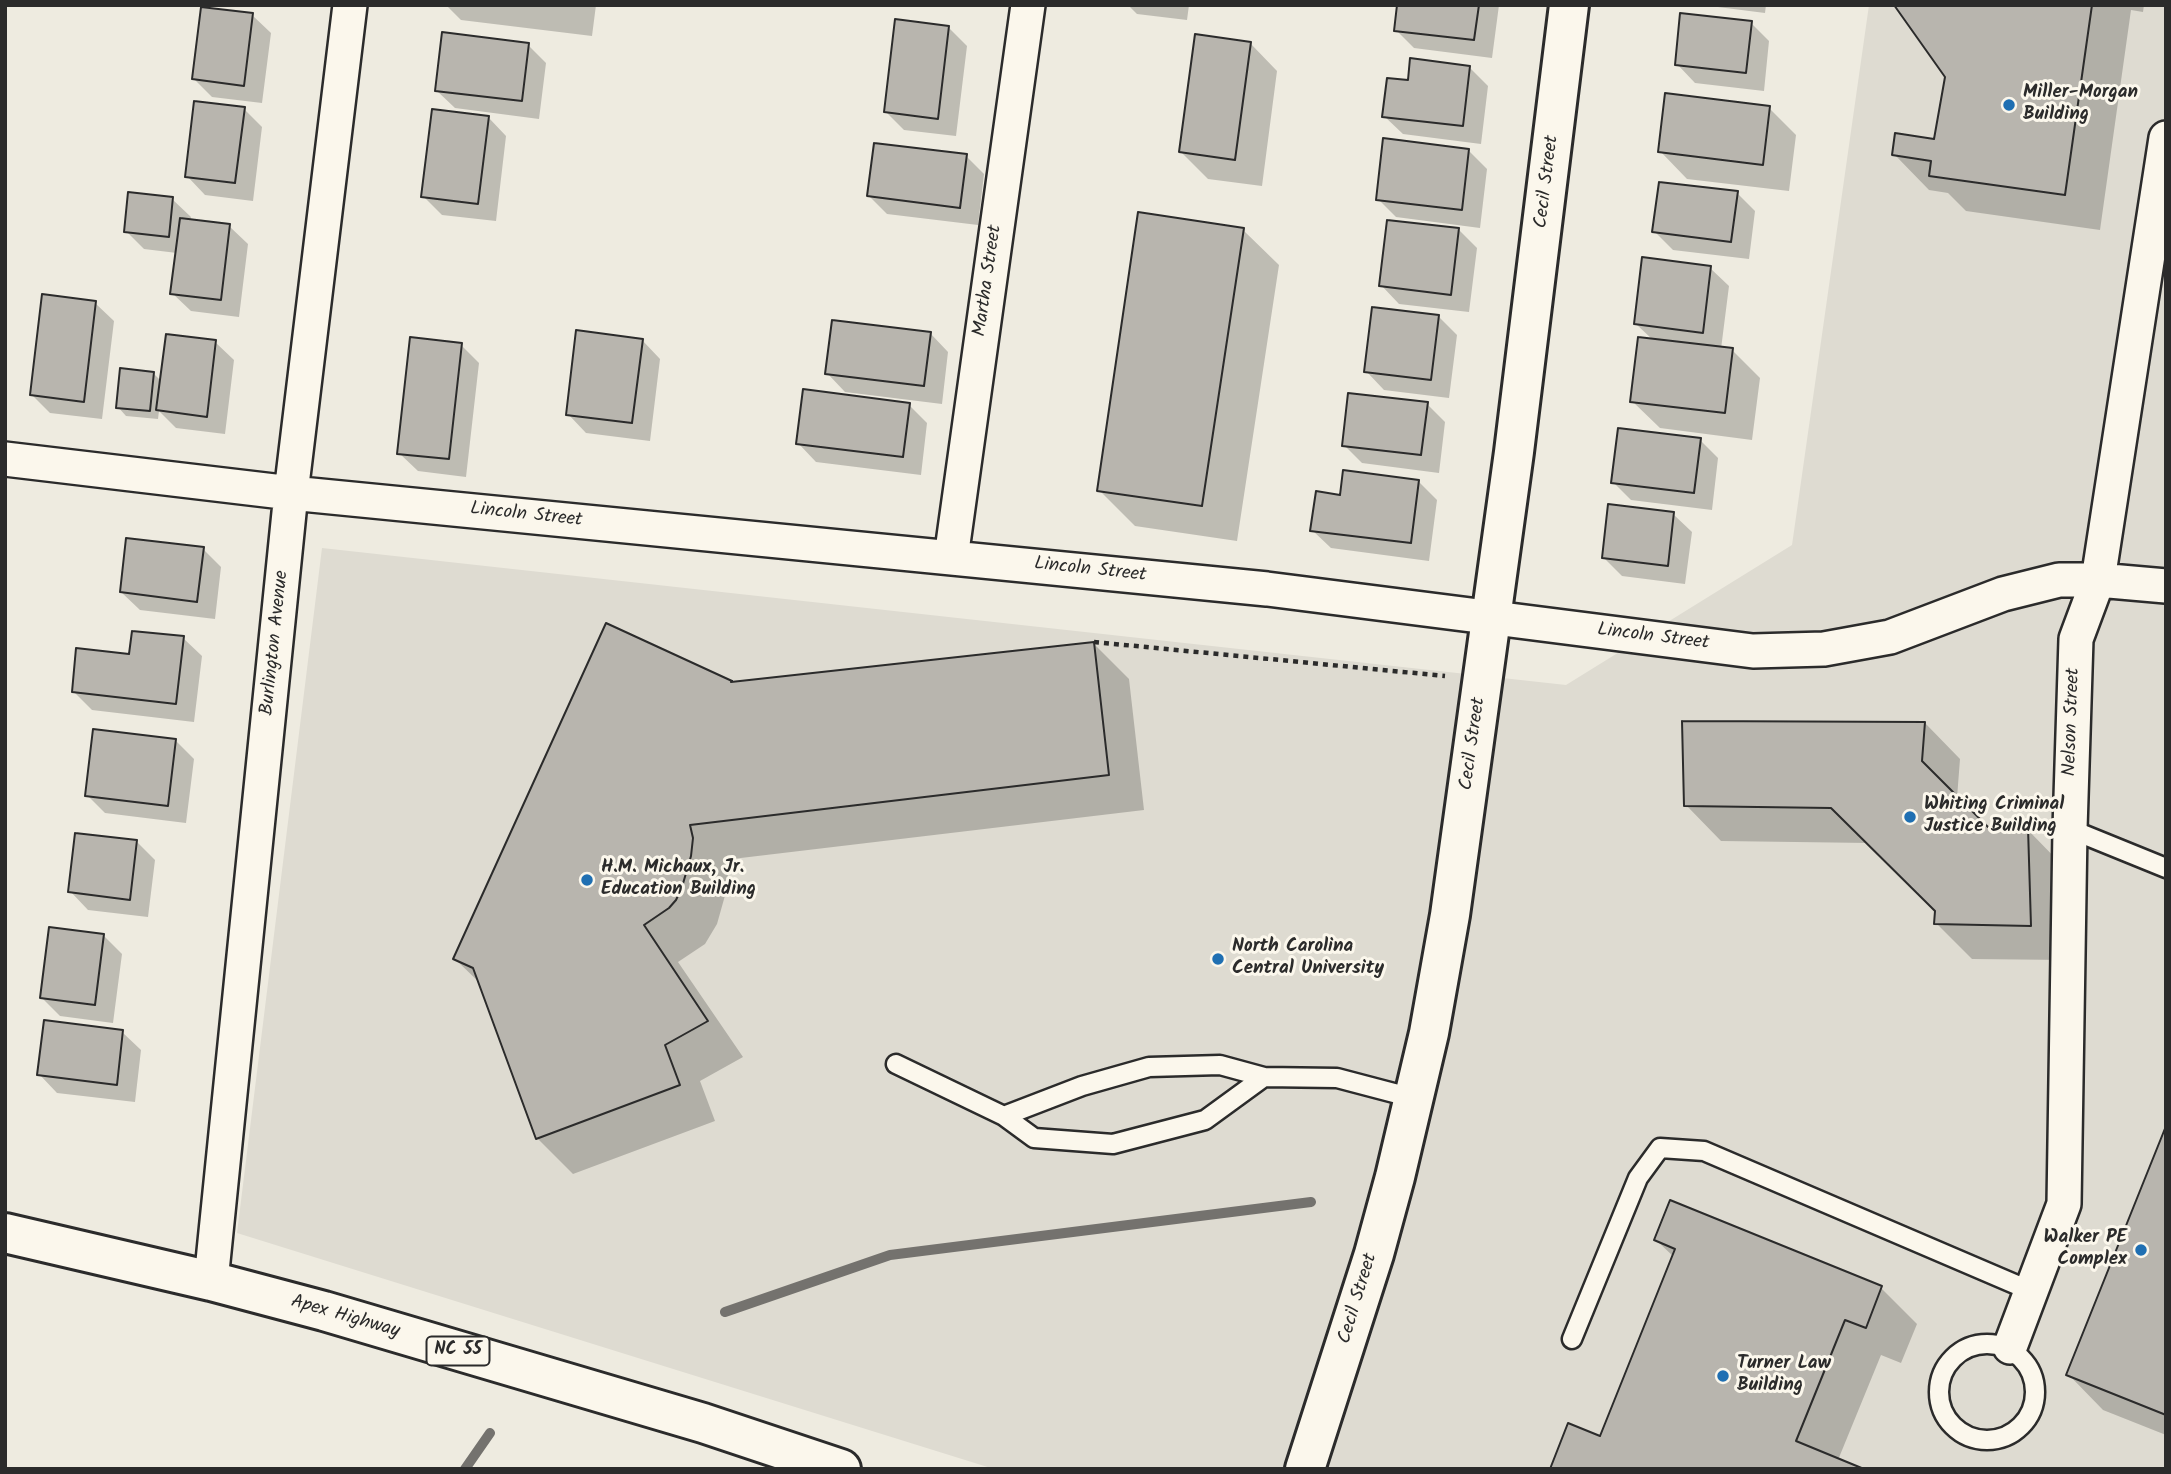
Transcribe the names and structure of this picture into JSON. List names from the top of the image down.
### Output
{
  "streets": {
    "street": [
      "Cecil Street",
      "Martha Street",
      "Lincoln Street",
      "Burlington Avenue",
      "Nelson Street",
      "Apex Highway",
      "NC 55"
    ]
  },
  "crossings": [
    ["Cecil Street", "Lincoln Street"],
    ["Martha Street", "Lincoln Street"],
    ["Lincoln Street", "Burlington Avenue"],
    ["Lincoln Street", "Nelson Street"],
    ["Burlington Avenue", "Apex Highway"]
  ],
  "places": [
    "Miller-Morgan Building",
    "Whiting Criminal Justice Building",
    "H.M. Michaux, Jr. Education Building",
    "North Carolina Central University",
    "Walker PE Complex",
    "Turner Law Building"
  ]
}
